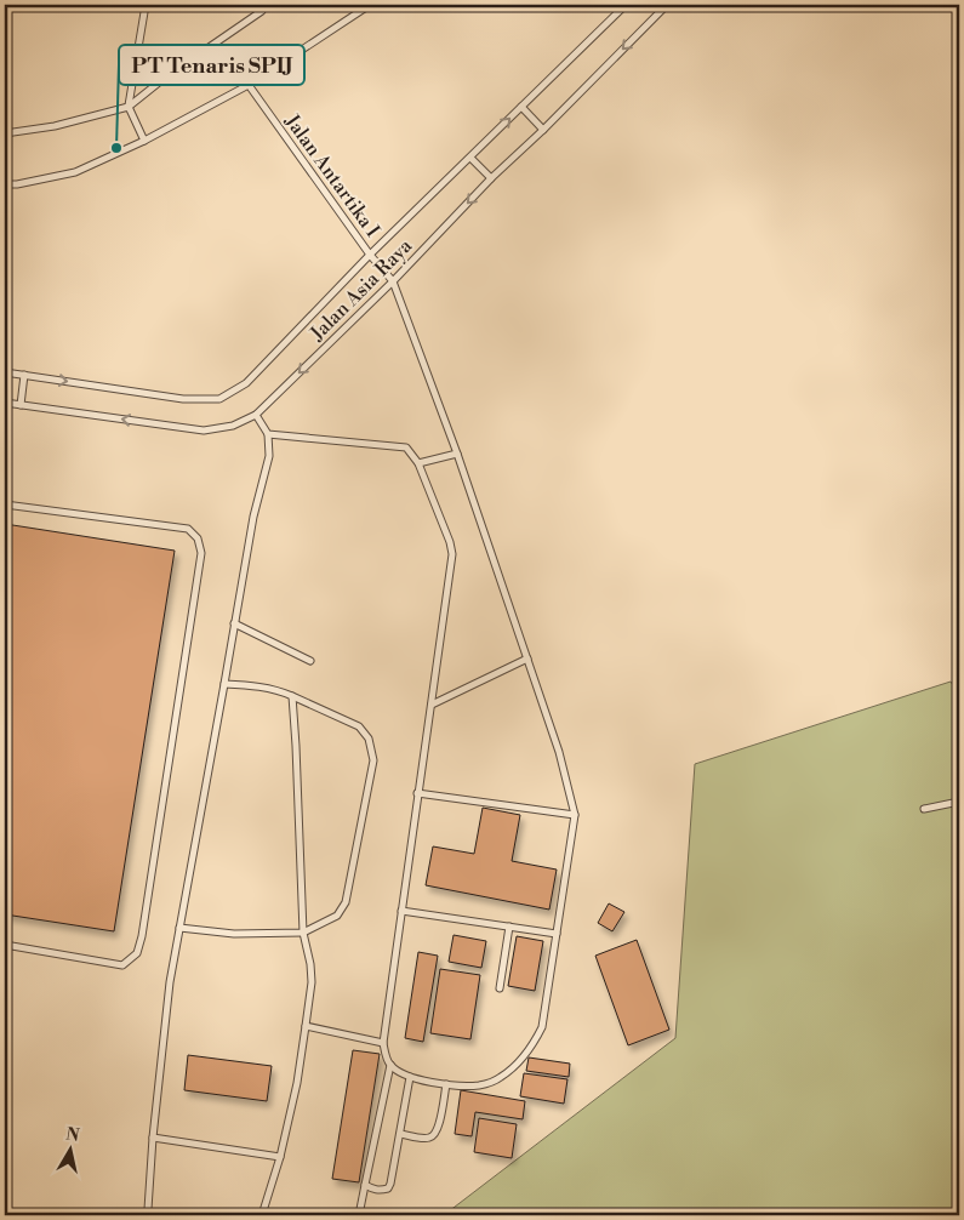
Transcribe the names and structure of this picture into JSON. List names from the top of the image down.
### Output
{
  "streets": {
    "lane": ["Jalan Antartika I", "Jalan Asia Raya"]
  },
  "crossings": [
    ["Jalan Antartika I", "Jalan Asia Raya"]
  ],
  "places": ["PT Tenaris SPIJ"],
  "north": "top"
}
